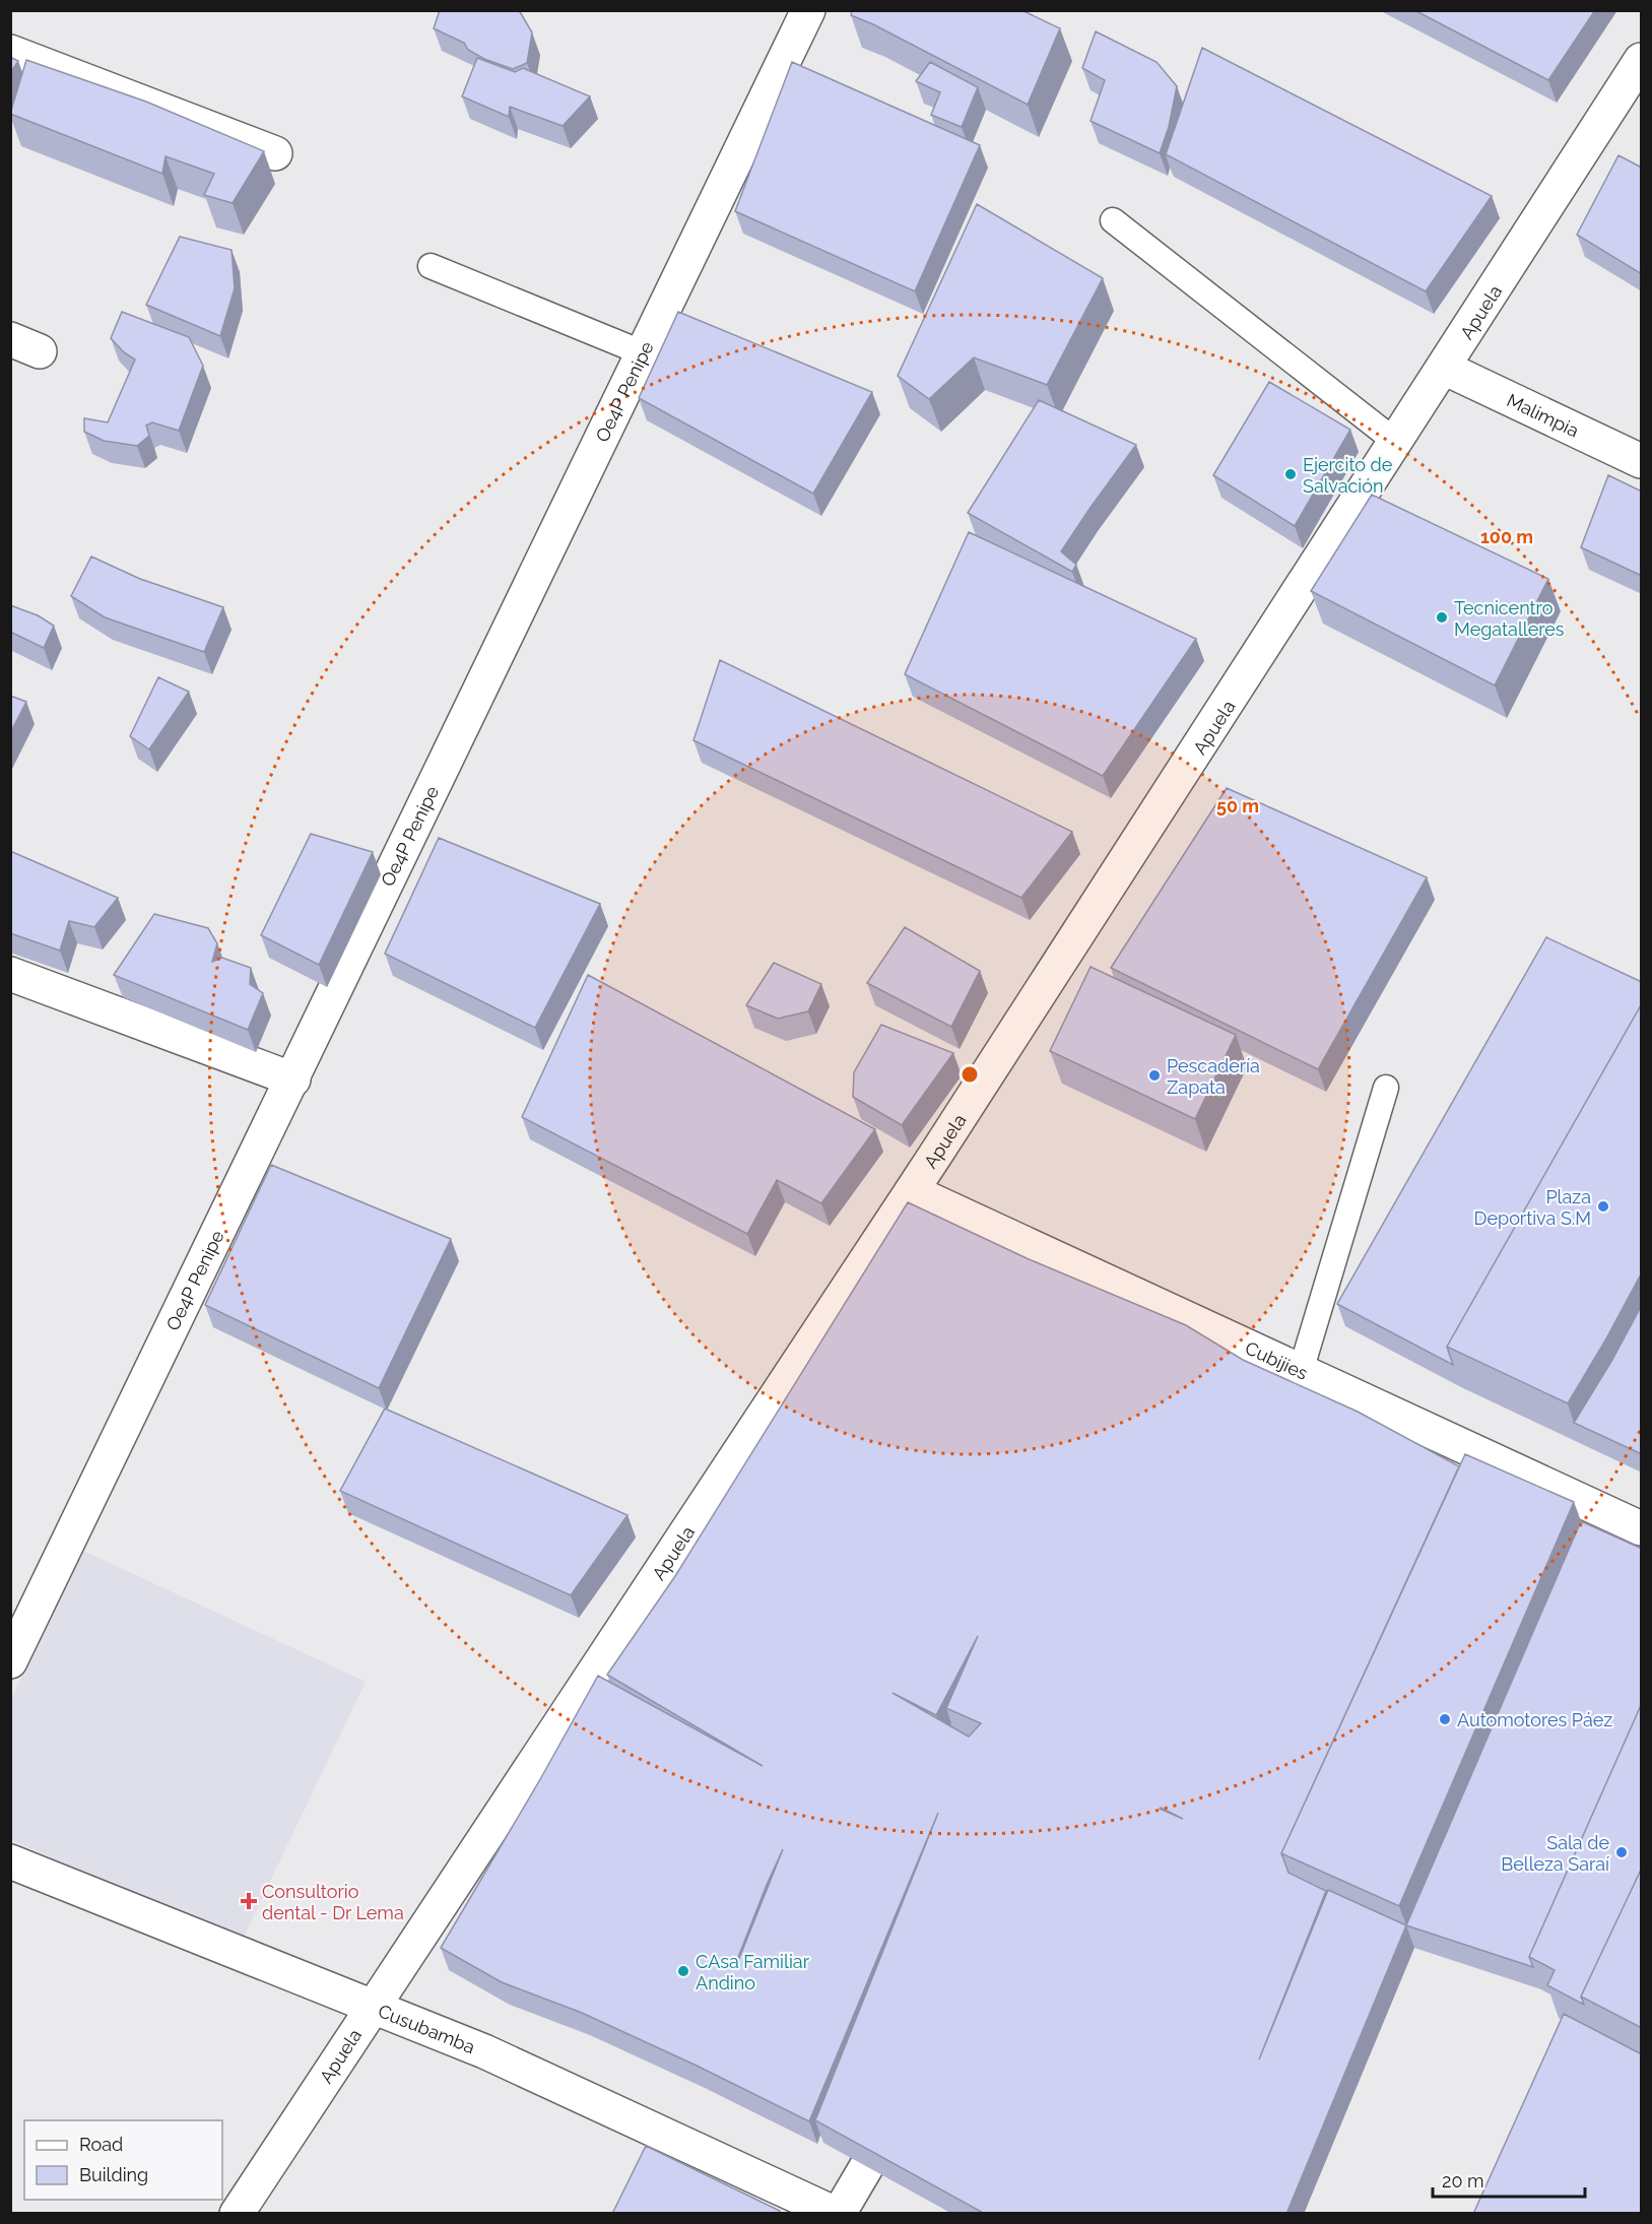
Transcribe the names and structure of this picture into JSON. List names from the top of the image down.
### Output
{
  "streets": {
    "street": [
      "Apuela",
      "Oe4P Penipe",
      "Malimpia",
      "Cubijies",
      "Cusubamba"
    ]
  },
  "crossings": [
    ["Apuela", "Malimpia"],
    ["Apuela", "Cubijies"],
    ["Apuela", "Cusubamba"]
  ],
  "places": {
    "other": [
      "Ejercito de Salvación",
      "Tecnicentro Megatalleres",
      "Pescadería Zapata",
      "Plaza Deportiva S.M",
      "Automotores Páez",
      "Sala de Belleza Saraí",
      "CAsa Familiar Andino"
    ],
    "health": ["Consultorio dental - Dr Lema"]
  },
  "legend": ["Road", "Building"],
  "scale_bar": "20 m",
  "rings": ["100 m", "50 m"]
}
